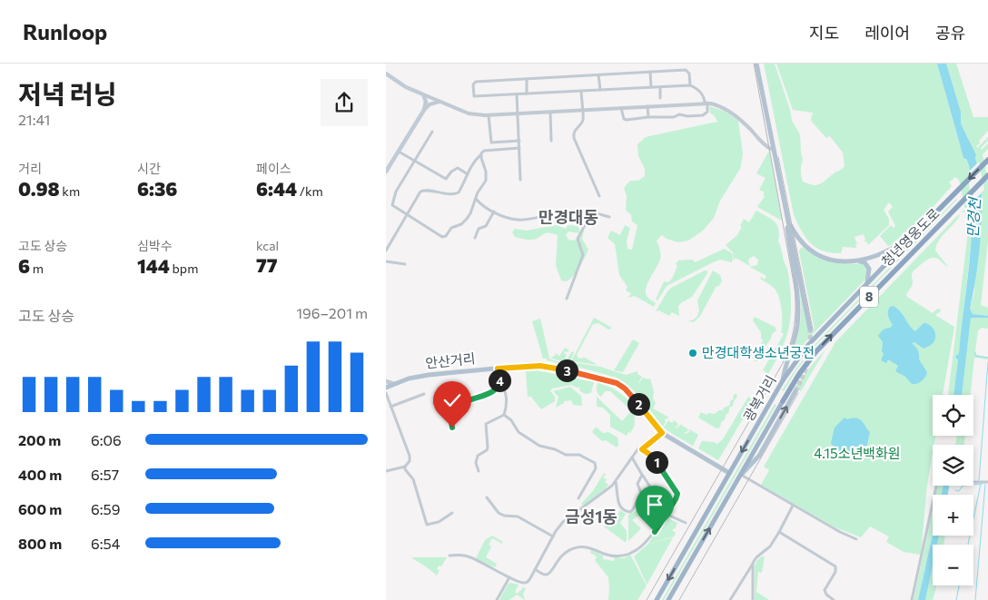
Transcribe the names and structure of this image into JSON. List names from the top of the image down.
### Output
{
  "streets": {
    "highway": ["청년영웅도로", "8", "광복거리"],
    "main road": ["안산거리"]
  },
  "crossings": [
    ["청년영웅도로", "광복거리"],
    ["안산거리", "광복거리"]
  ],
  "districts": ["만경대동", "금성1동"],
  "water": ["만겅천"],
  "parks": ["4.15소년백화원"],
  "places": ["만경대학생소년궁전"],
  "page": {
    "header": "Runloop",
    "nav": ["지도", "레이어", "공유"],
    "heading": ["저녁 러닝", "21:41"],
    "stats": [
      ["거리", "0.98 km"],
      ["시간", "6:36"],
      ["페이스", "6:44 /km"],
      ["고도 상승", "6 m"],
      ["심박수", "144 bpm"],
      ["kcal", "77"]
    ],
    "chart": ["고도 상승", "196–201 m"],
    "pins": [
      "3",
      "4",
      "2",
      "1"
    ],
    "map_buttons": ["+", "−"],
    "list": [
      {
        "name": "200 m",
        "note": "6:06"
      },
      {
        "name": "400 m",
        "note": "6:57"
      },
      {
        "name": "600 m",
        "note": "6:59"
      },
      {
        "name": "800 m",
        "note": "6:54"
      }
    ]
  }
}
